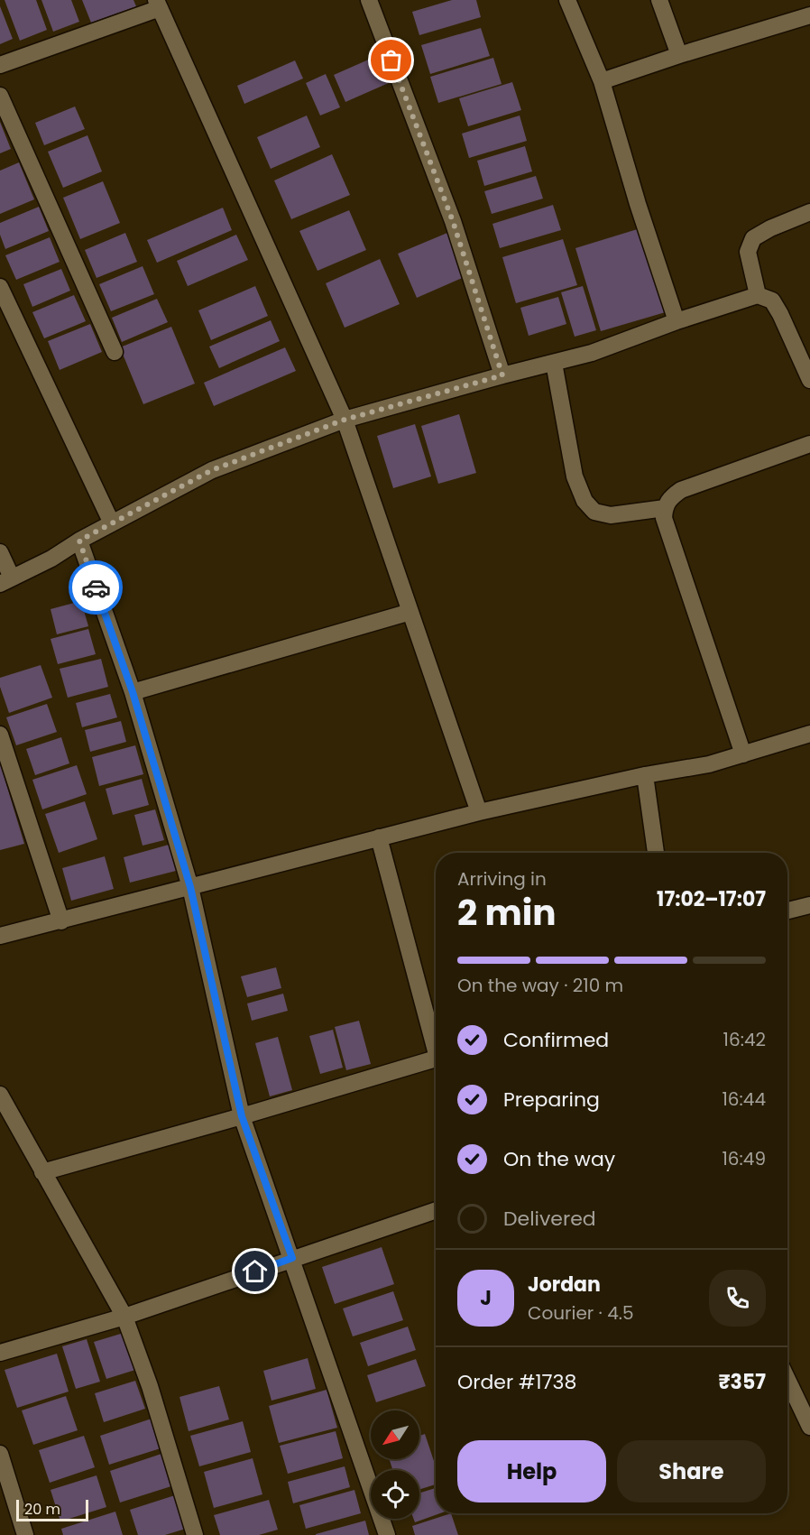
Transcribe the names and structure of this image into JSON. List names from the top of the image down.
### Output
{
  "scale_bar": "20 m",
  "north": "bottom left",
  "page": {
    "heading": ["2 min", "Arriving in", "17:02–17:07"],
    "panel": [
      "Jordan",
      "Courier · 4.5",
      "Order #1738",
      "₹357"
    ],
    "bar": "On the way · 210 m",
    "list": [
      ["Confirmed", "16:42"],
      ["Preparing", "16:44"],
      ["On the way", "16:49"],
      "Delivered"
    ],
    "round": "J",
    "buttons": ["Help", "Share"],
    "scale": "20 m"
  }
}
